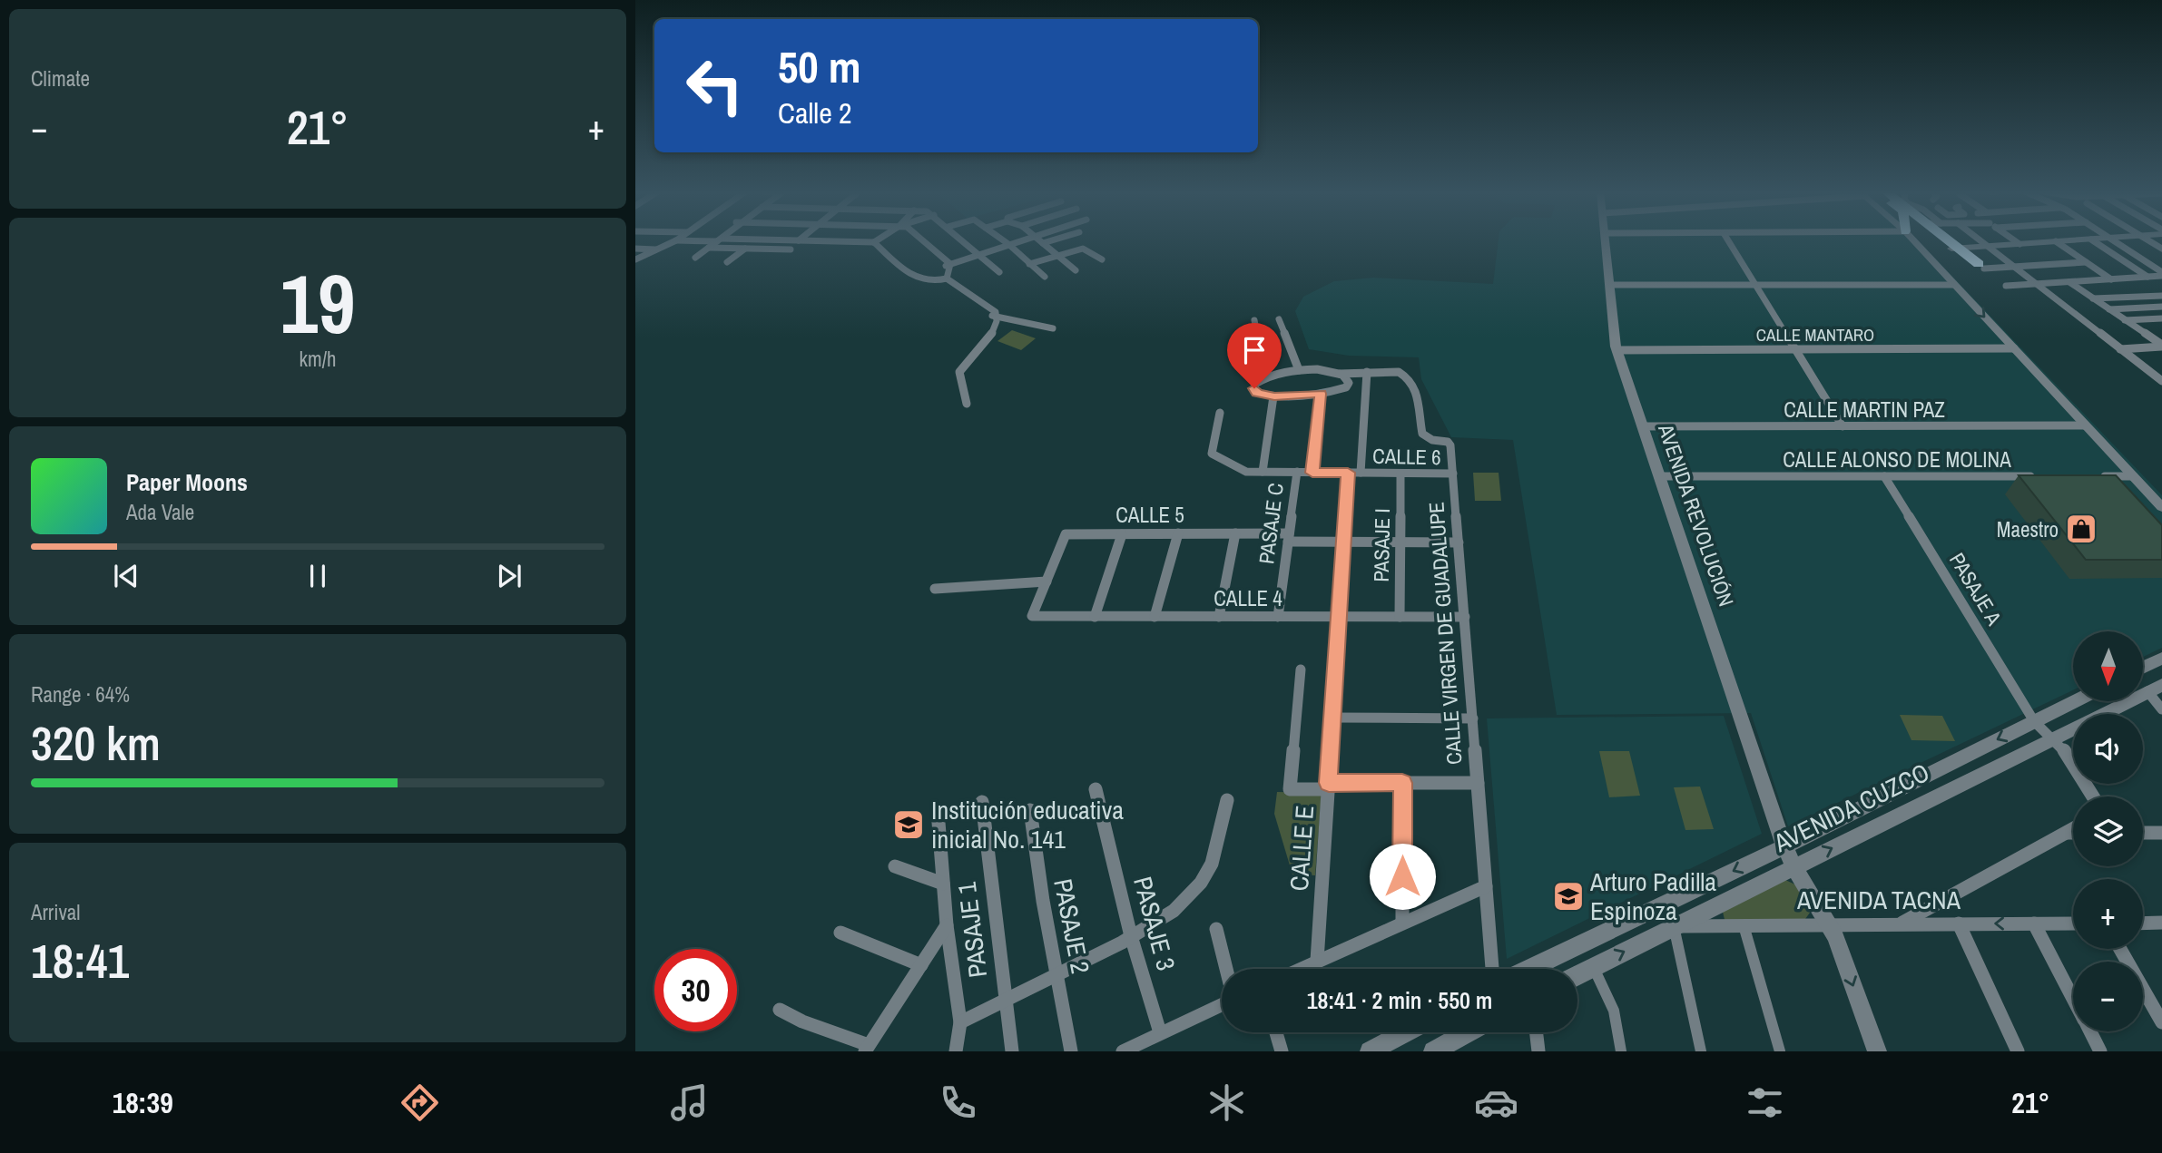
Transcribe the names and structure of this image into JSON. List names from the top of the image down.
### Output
{
  "streets": {
    "street": [
      "CALLE MANTARO",
      "CALLE MARTIN PAZ",
      "CALLE 6",
      "CALLE ALONSO DE MOLINA",
      "CALLE 5",
      "AVENIDA REVOLUCIÓN",
      "PASAJE C",
      "PASAJE I",
      "PASAJE A",
      "CALLE 4",
      "CALLE VIRGEN DE GUADALUPE",
      "AVENIDA CUZCO",
      "CALLE E",
      "AVENIDA TACNA",
      "PASAJE 3",
      "PASAJE 2",
      "PASAJE 1"
    ]
  },
  "crossings": [
    ["CALLE MANTARO", "AVENIDA REVOLUCIÓN"],
    ["CALLE MARTIN PAZ", "AVENIDA REVOLUCIÓN"],
    ["CALLE 6", "PASAJE C"],
    ["CALLE 6", "PASAJE I"],
    ["CALLE 6", "CALLE VIRGEN DE GUADALUPE"],
    ["CALLE 6", "CALLE E"],
    ["CALLE ALONSO DE MOLINA", "AVENIDA REVOLUCIÓN"],
    ["CALLE ALONSO DE MOLINA", "PASAJE A"],
    ["CALLE 5", "PASAJE C"],
    ["CALLE 5", "PASAJE I"],
    ["CALLE 5", "CALLE 4"],
    ["CALLE 5", "CALLE VIRGEN DE GUADALUPE"],
    ["CALLE 5", "CALLE E"],
    ["AVENIDA REVOLUCIÓN", "AVENIDA CUZCO"],
    ["AVENIDA REVOLUCIÓN", "AVENIDA TACNA"],
    ["PASAJE C", "CALLE 4"],
    ["PASAJE I", "CALLE 4"],
    ["PASAJE A", "AVENIDA CUZCO"],
    ["CALLE 4", "CALLE VIRGEN DE GUADALUPE"],
    ["CALLE 4", "CALLE E"],
    ["CALLE VIRGEN DE GUADALUPE", "CALLE E"],
    ["AVENIDA CUZCO", "AVENIDA TACNA"]
  ],
  "places": {
    "shop": ["Maestro"],
    "school or university": ["Institución educativa inicial No. 141", "Arturo Padilla Espinoza"]
  },
  "north": "bottom",
  "page": {
    "tile": [
      "Climate",
      ["19", "km/h"],
      ["Range · 64%", "320 km"],
      ["Arrival", "18:41"]
    ],
    "turn": ["50 m", "Calle 2"],
    "heat": ["−", "21°", "+"],
    "song": ["Paper Moons", "Ada Vale"],
    "map_buttons": ["+", "−"],
    "limit": "30",
    "trip": "18:41 · 2 min · 550 m",
    "tabs": ["18:39", "21°"]
  }
}
